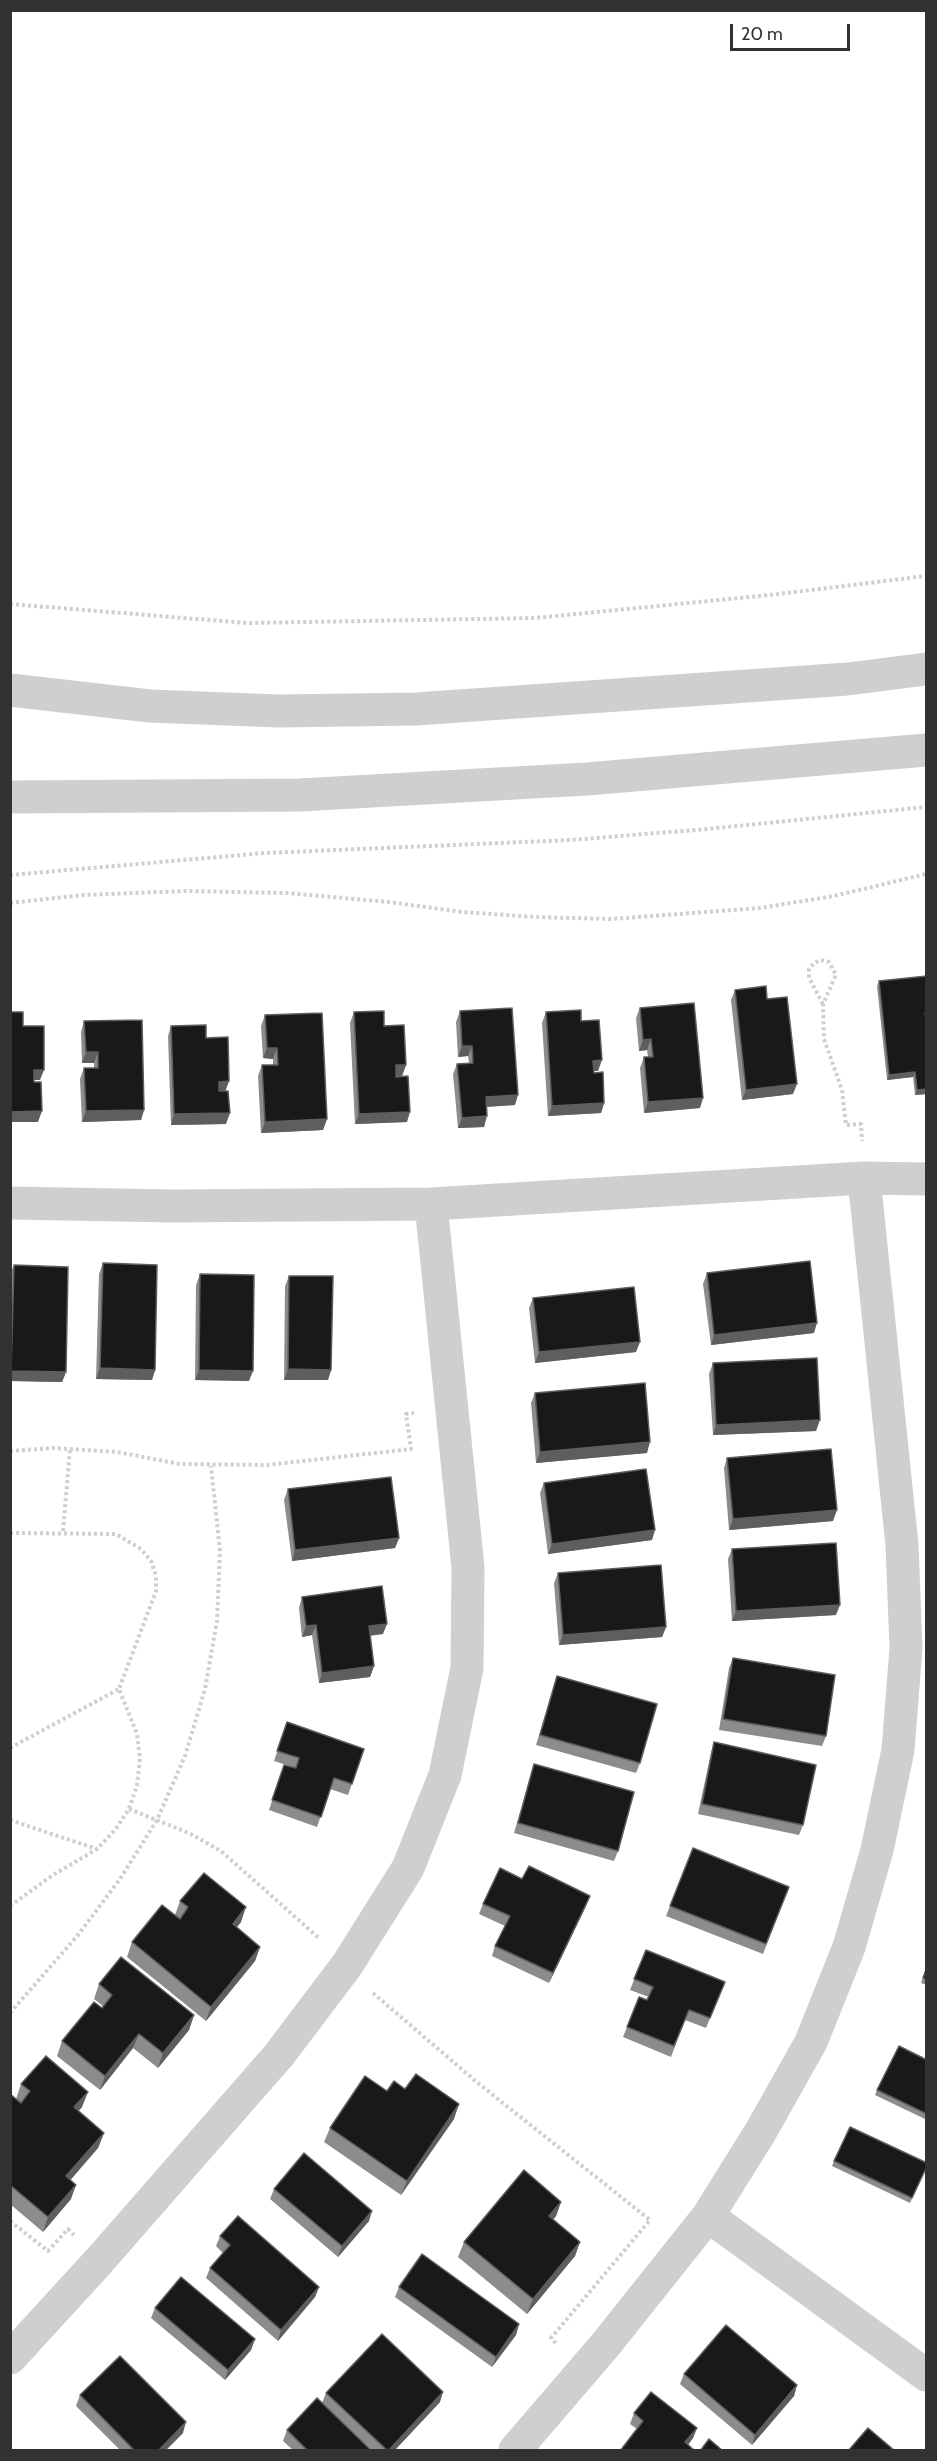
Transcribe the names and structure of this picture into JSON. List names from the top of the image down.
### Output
{
  "scale_bar": "20 m"
}
